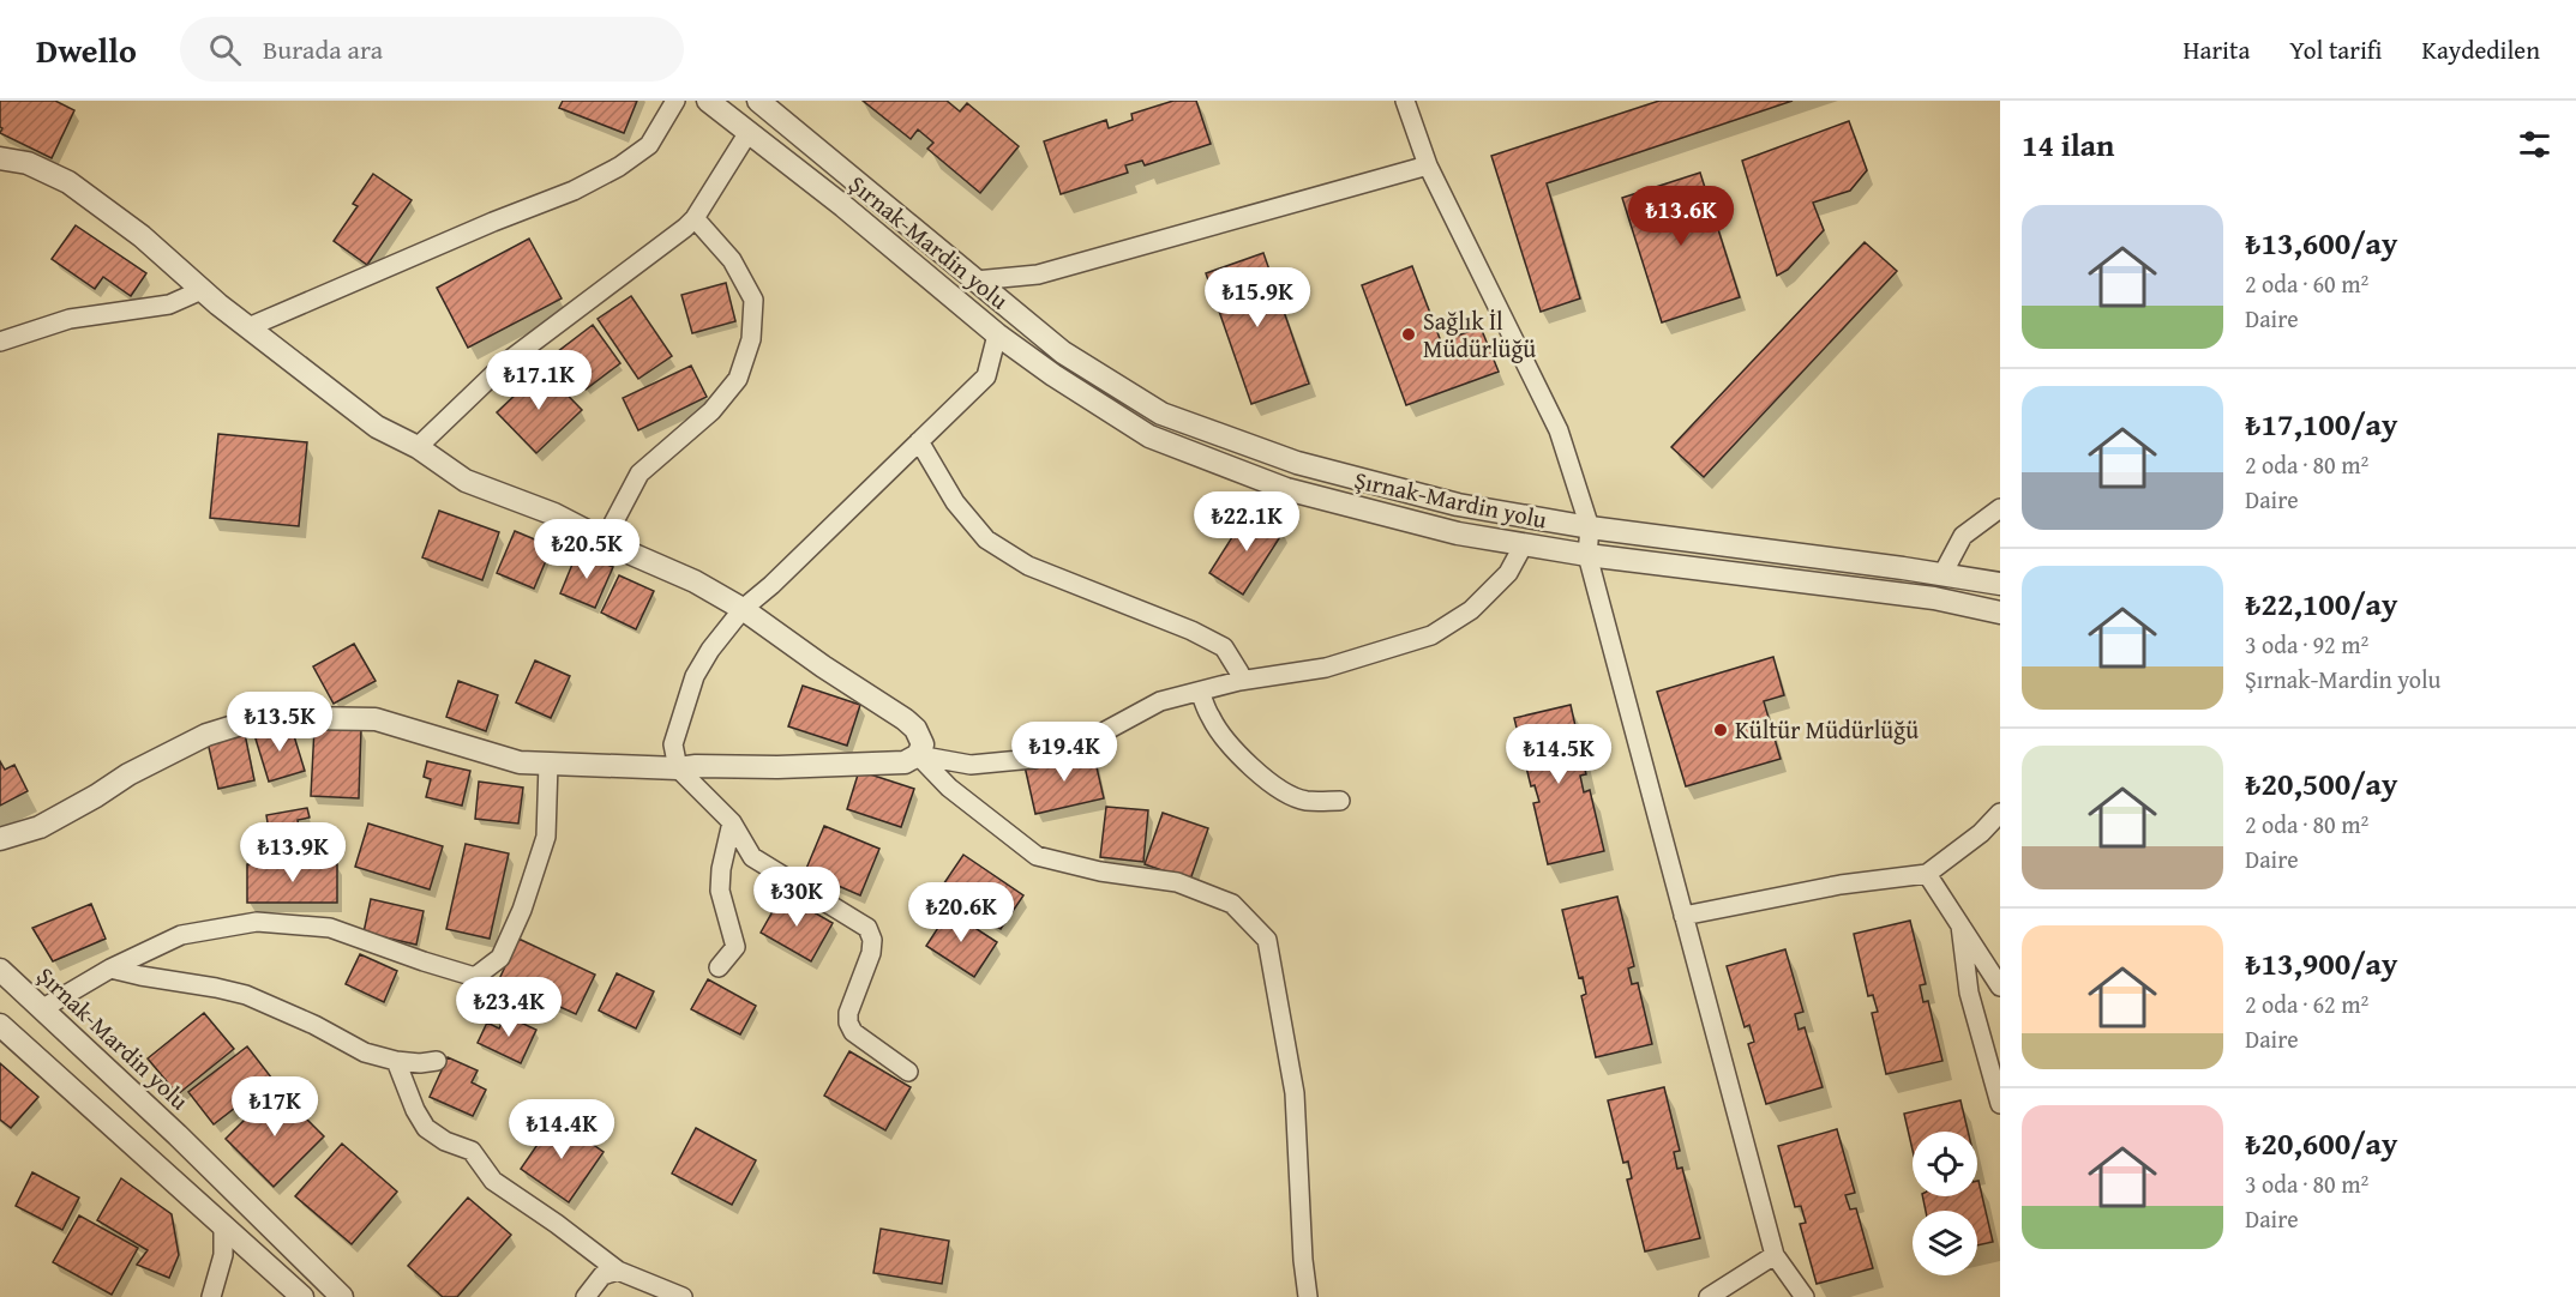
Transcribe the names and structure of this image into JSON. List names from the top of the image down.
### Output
{
  "streets": {
    "street": ["Şırnak-Mardin yolu"]
  },
  "places": ["Sağlık İl Müdürlüğü", "Kültür Müdürlüğü"],
  "page": {
    "header": "Dwello",
    "search": "Burada ara",
    "nav": ["Harita", "Yol tarifi", "Kaydedilen"],
    "heading": "14 ilan",
    "price": [
      "₺13.6K",
      "₺15.9K",
      "₺17.1K",
      "₺22.1K",
      "₺20.5K",
      "₺13.5K",
      "₺19.4K",
      "₺14.5K",
      "₺13.9K",
      "₺30K",
      "₺20.6K",
      "₺23.4K",
      "₺17K",
      "₺14.4K"
    ],
    "list": [
      {
        "name": "₺13,600/ay",
        "note": "2 oda · 60 m² · Daire"
      },
      {
        "name": "₺17,100/ay",
        "note": "2 oda · 80 m² · Daire"
      },
      {
        "name": "₺22,100/ay",
        "note": "3 oda · 92 m² · Şırnak-Mardin yolu"
      },
      {
        "name": "₺20,500/ay",
        "note": "2 oda · 80 m² · Daire"
      },
      {
        "name": "₺13,900/ay",
        "note": "2 oda · 62 m² · Daire"
      },
      {
        "name": "₺20,600/ay",
        "note": "3 oda · 80 m² · Daire"
      }
    ]
  }
}
